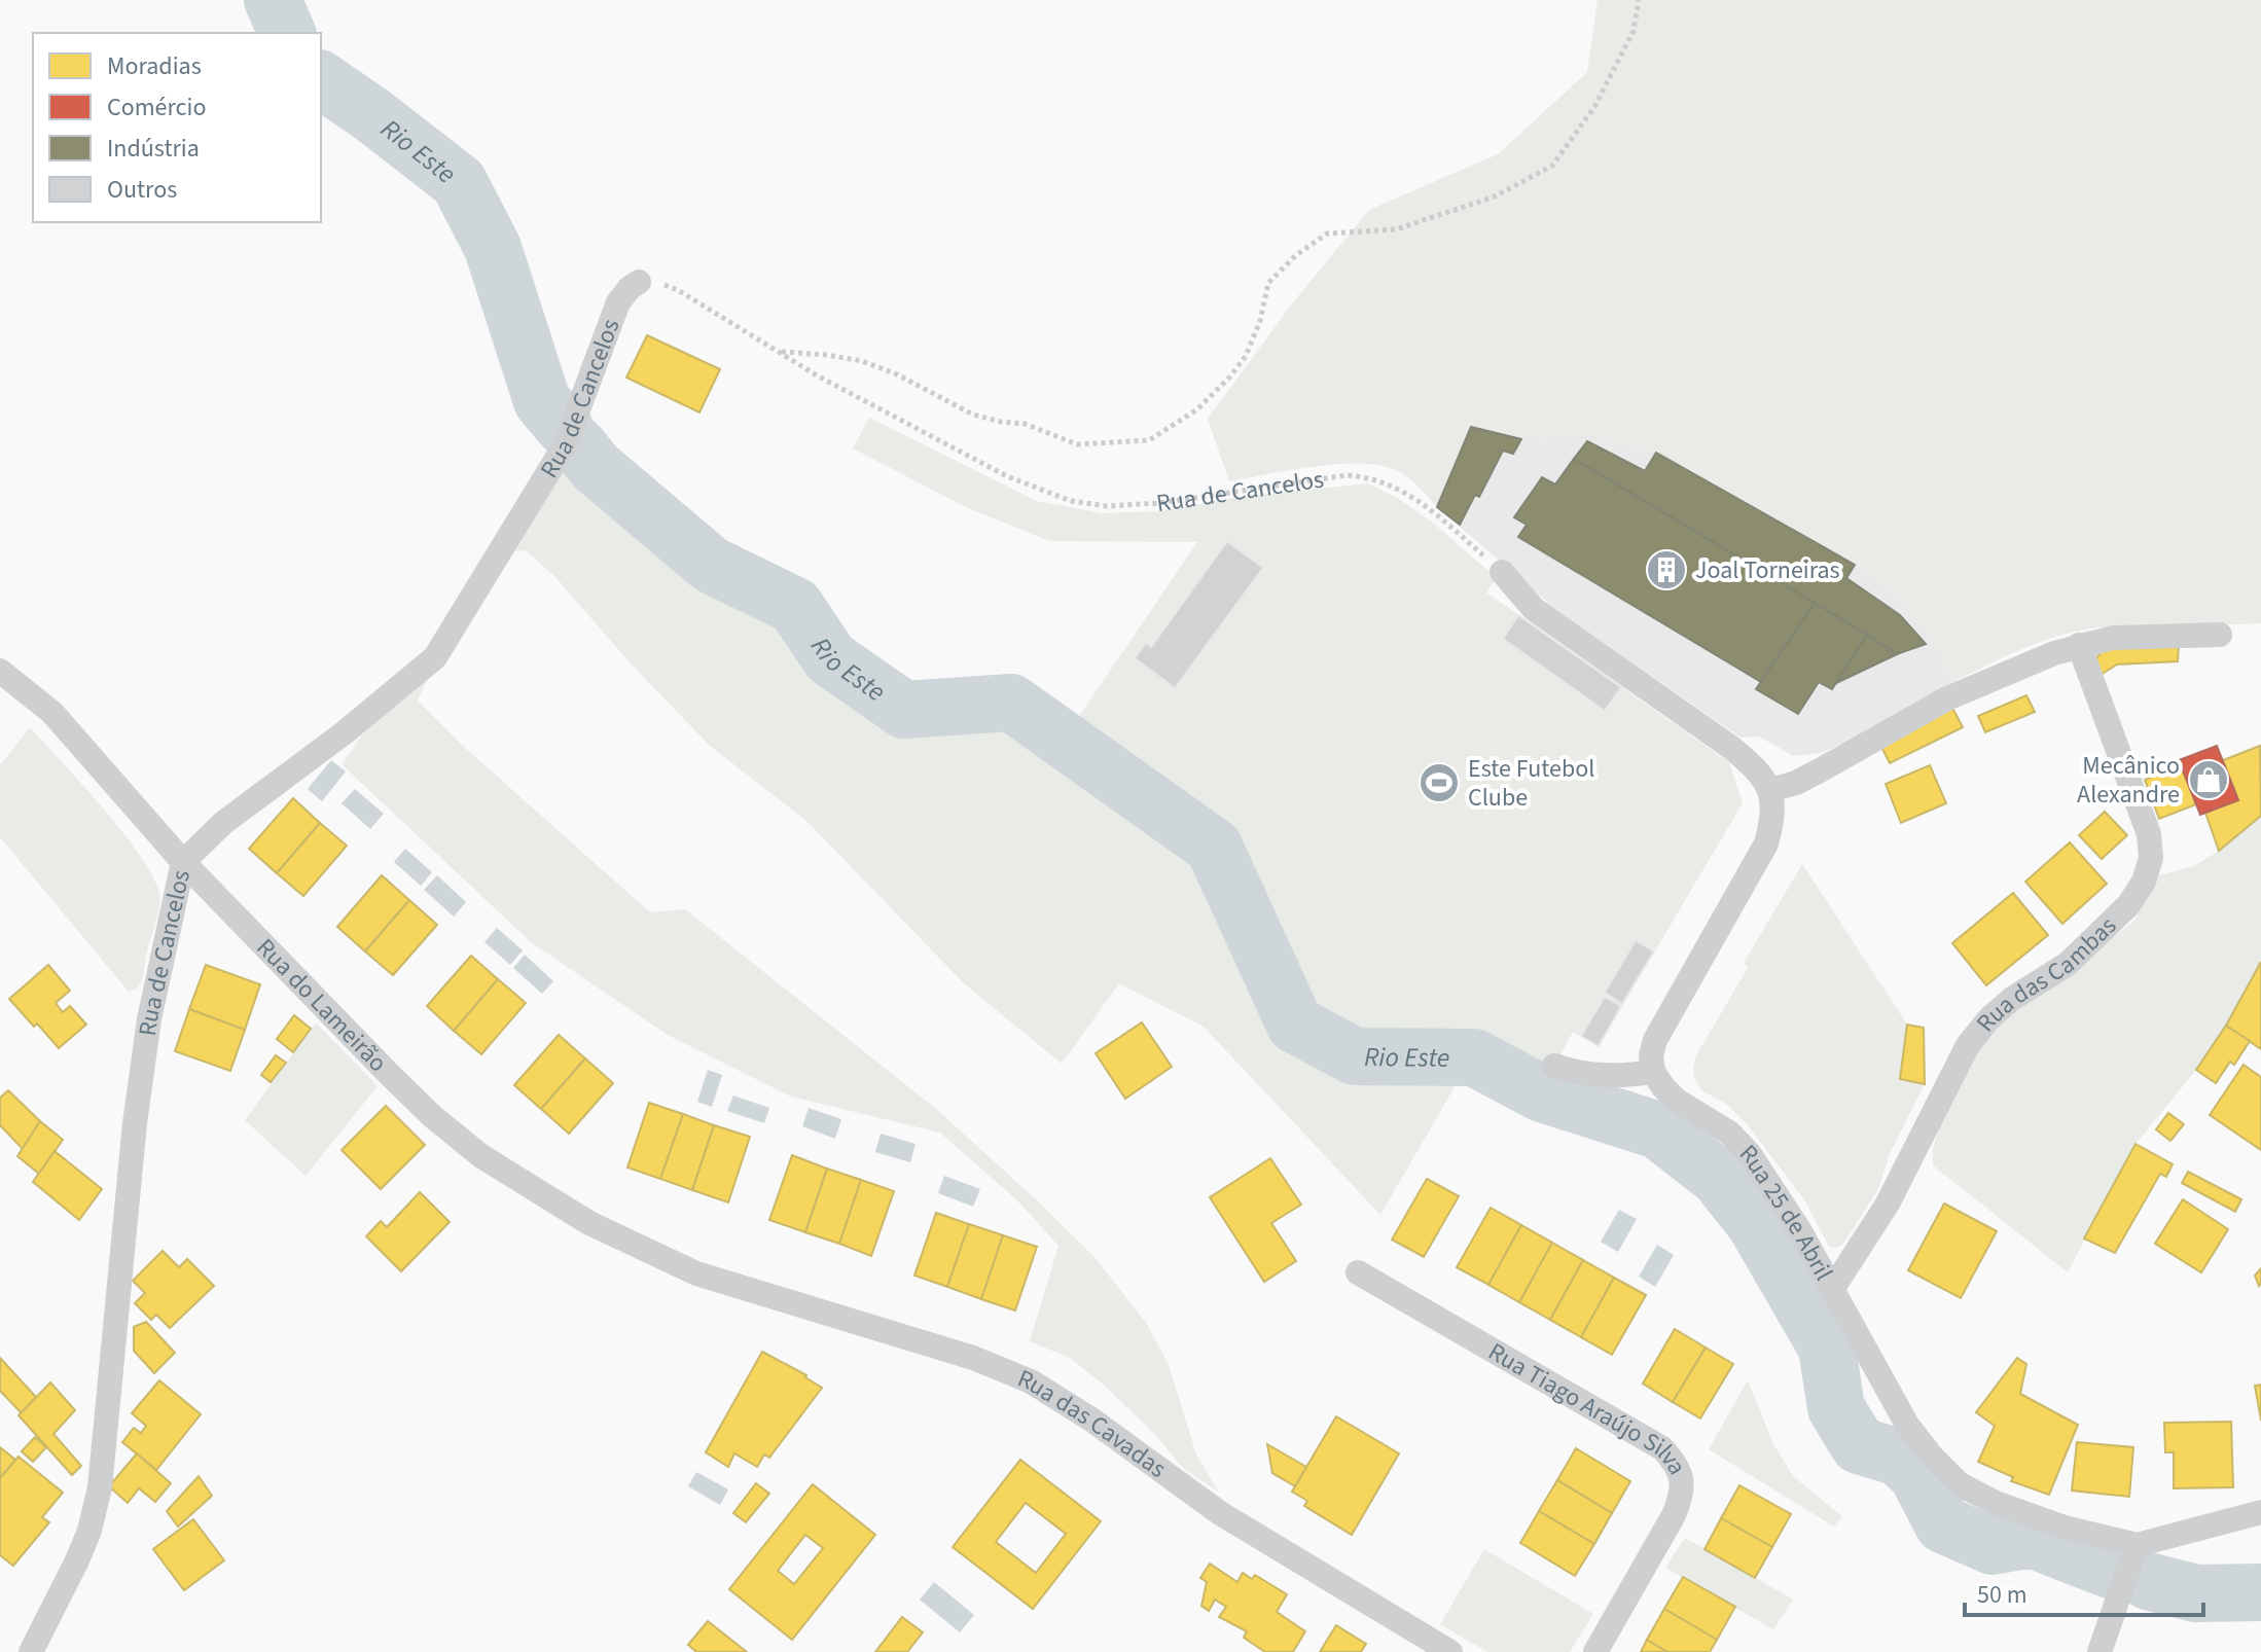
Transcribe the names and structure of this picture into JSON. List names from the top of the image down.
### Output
{
  "streets": {
    "street": [
      "Rua de Cancelos",
      "Rua das Cambas",
      "Rua do Lameirão",
      "Rua 25 de Abril",
      "Rua Tiago Araújo Silva",
      "Rua das Cavadas"
    ]
  },
  "crossings": [
    ["Rua de Cancelos", "Rua do Lameirão"],
    ["Rua das Cambas", "Rua 25 de Abril"],
    ["Rua do Lameirão", "Rua das Cavadas"]
  ],
  "water": ["Rio Este"],
  "places": {
    "building": ["Joal Torneiras"],
    "shop": ["Mecânico Alexandre"],
    "sports": ["Este Futebol Clube"]
  },
  "legend": [
    "Moradias",
    "Comércio",
    "Indústria",
    "Outros"
  ],
  "scale_bar": "50 m"
}
